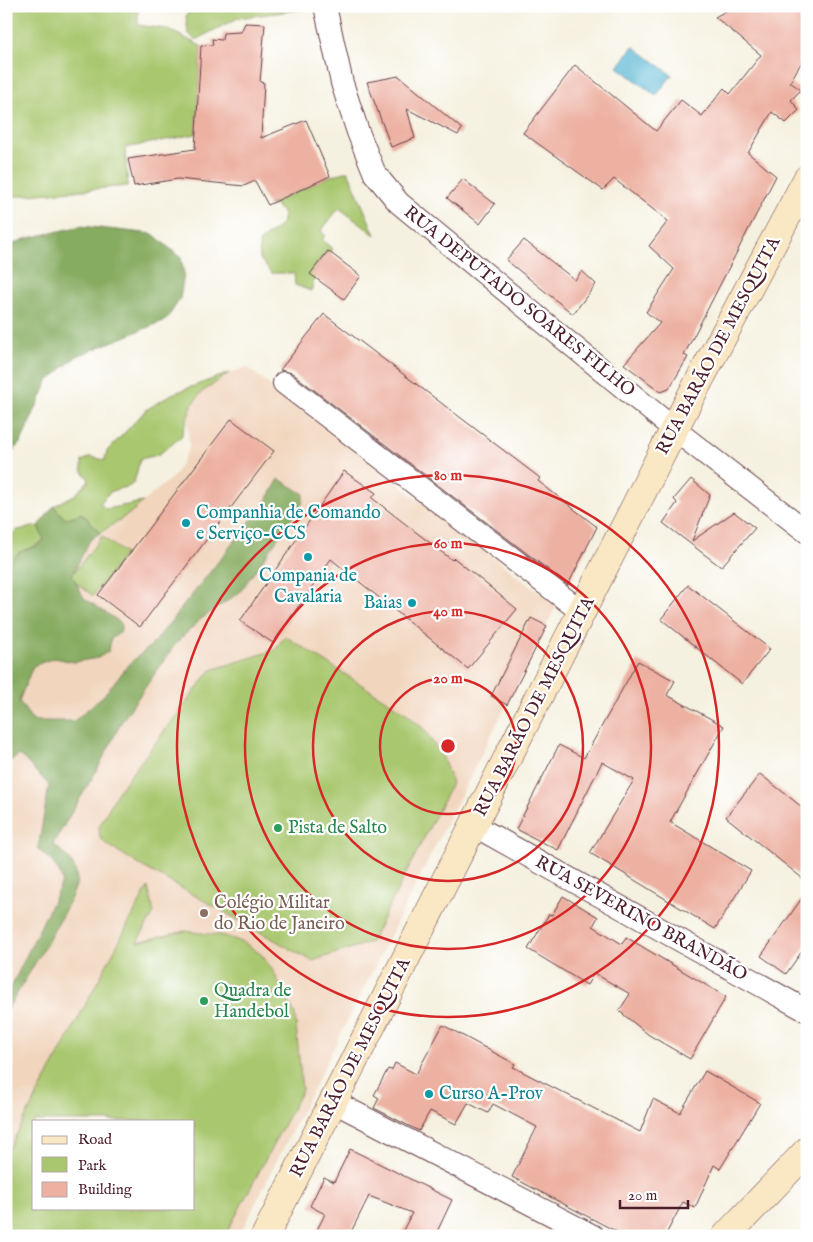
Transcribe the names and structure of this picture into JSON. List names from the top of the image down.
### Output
{
  "streets": {
    "street": ["RUA DEPUTADO SOARES FILHO", "RUA BARÃO DE MESQUITA", "RUA SEVERINO BRANDÃO"]
  },
  "crossings": [
    ["RUA DEPUTADO SOARES FILHO", "RUA BARÃO DE MESQUITA"],
    ["RUA BARÃO DE MESQUITA", "RUA SEVERINO BRANDÃO"]
  ],
  "places": [
    "Companhia de Comando e Serviço-CCS",
    "Compania de Cavalaria",
    "Baias",
    "Pista de Salto",
    "Colégio Militar do Rio de Janeiro",
    "Quadra de Handebol",
    "Curso A-Prov"
  ],
  "legend": ["Road", "Park", "Building"],
  "scale_bar": "20 m",
  "rings": [
    "80 m",
    "60 m",
    "40 m",
    "20 m"
  ]
}
